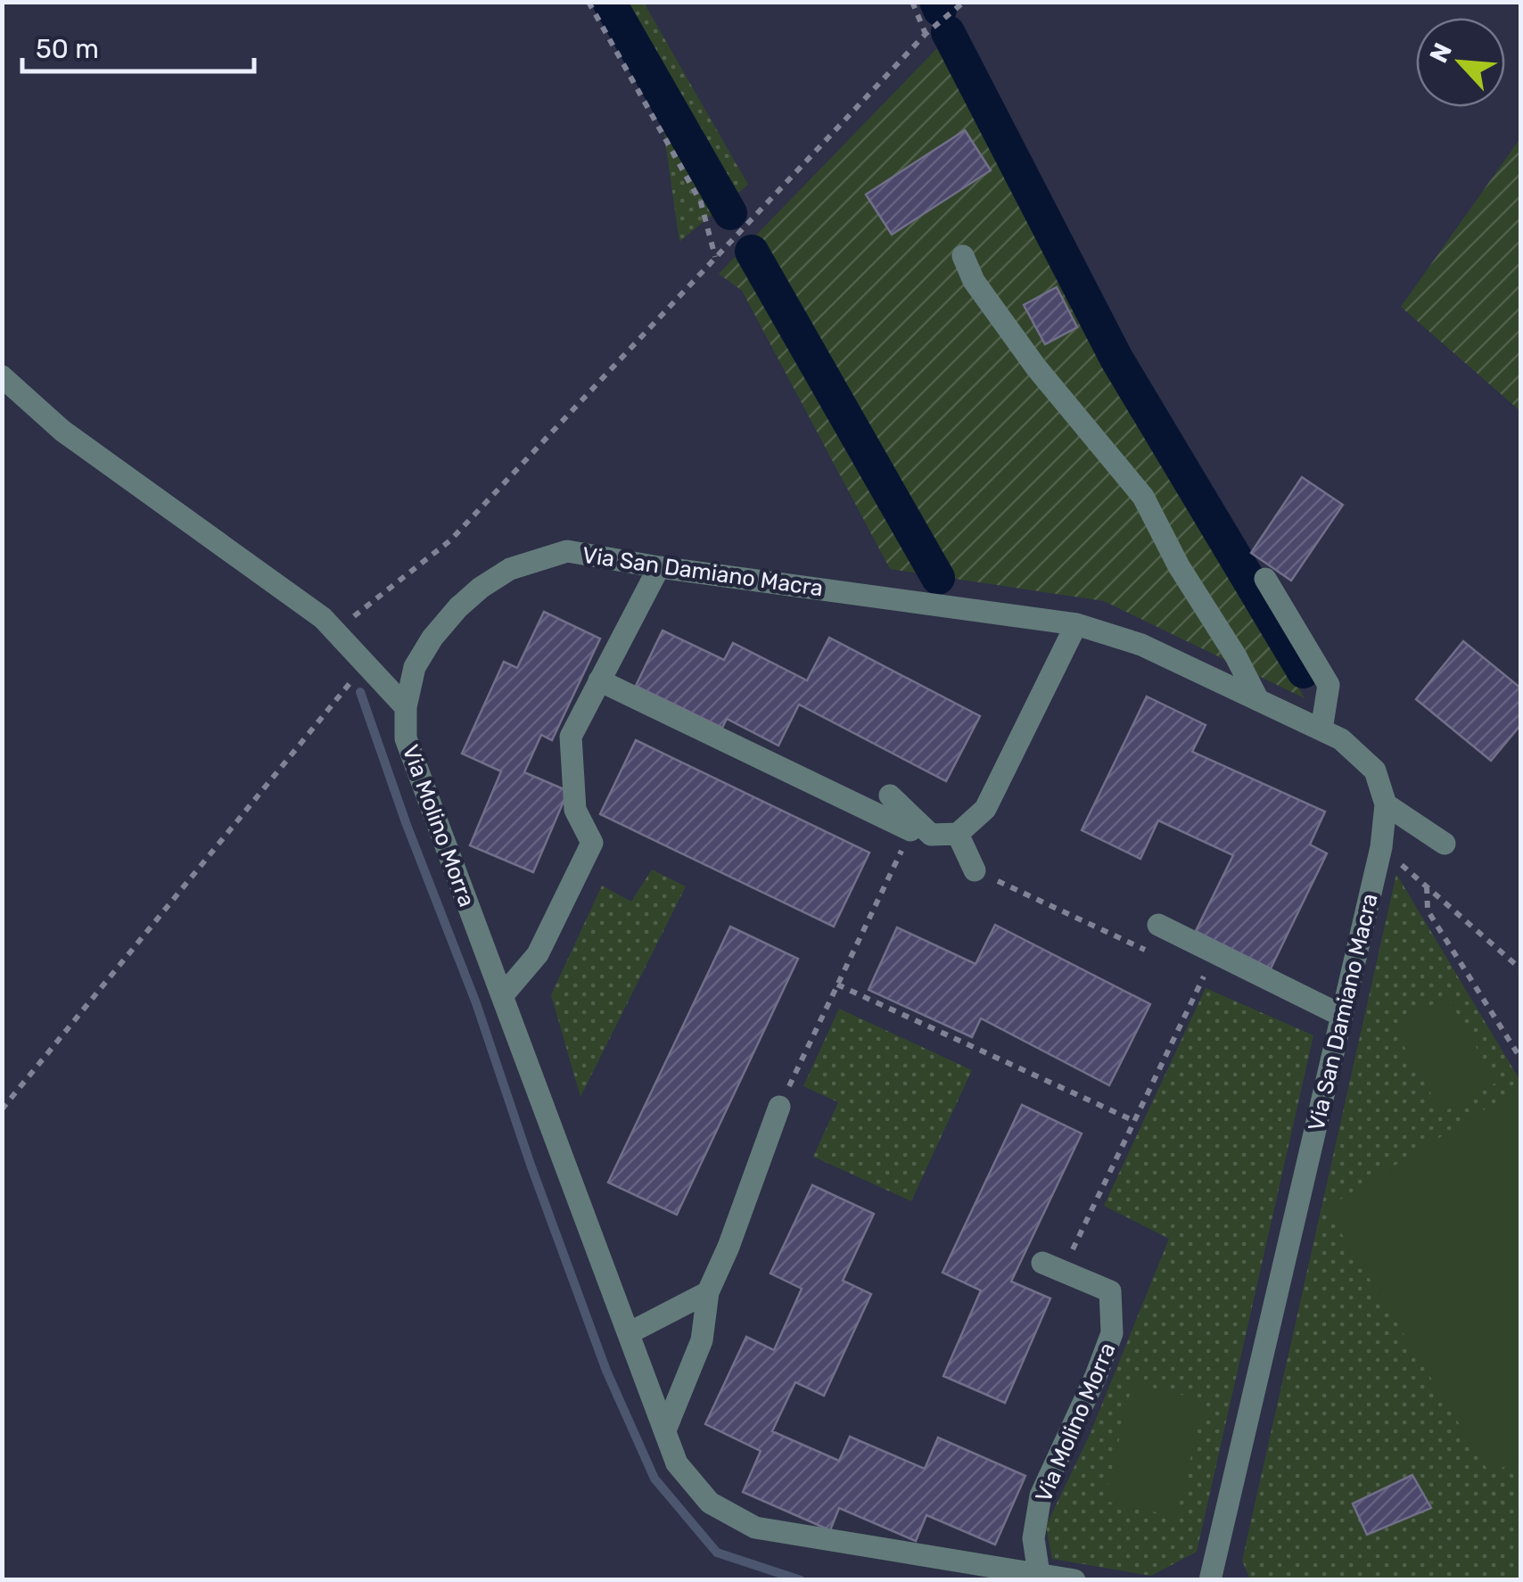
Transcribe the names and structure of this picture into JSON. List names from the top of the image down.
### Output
{
  "streets": {
    "street": ["Via San Damiano Macra", "Via Molino Morra"]
  },
  "crossings": [
    ["Via San Damiano Macra", "Via Molino Morra"]
  ],
  "scale_bar": "50 m",
  "north": "top left"
}
